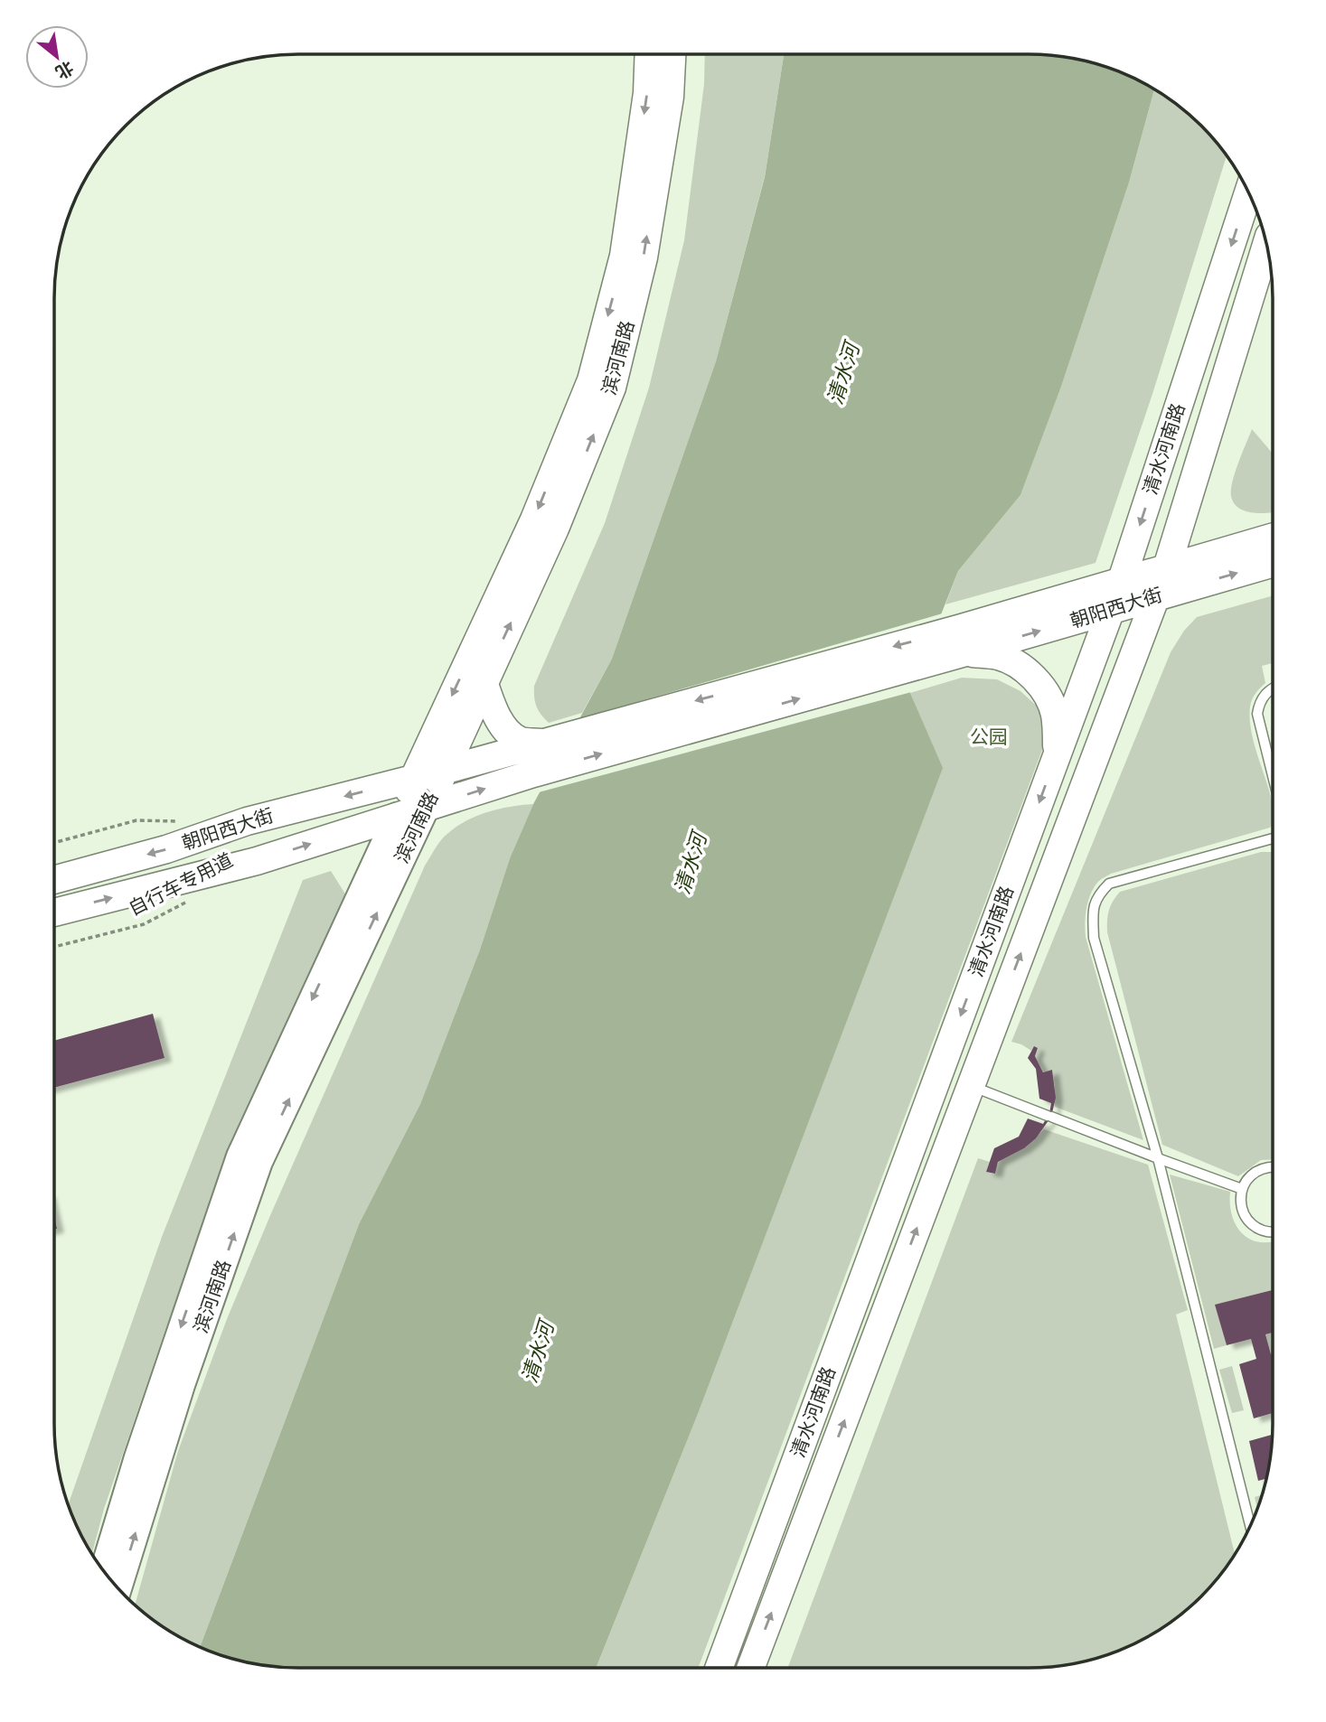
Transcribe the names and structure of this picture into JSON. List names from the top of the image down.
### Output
{
  "streets": {
    "main road": ["滨河南路", "清水河南路", "朝阳西大街"],
    "path": ["自行车专用道"]
  },
  "crossings": [
    ["滨河南路", "朝阳西大街"],
    ["清水河南路", "朝阳西大街"]
  ],
  "water": ["清水河"],
  "parks": ["公园"],
  "north": "bottom right"
}
